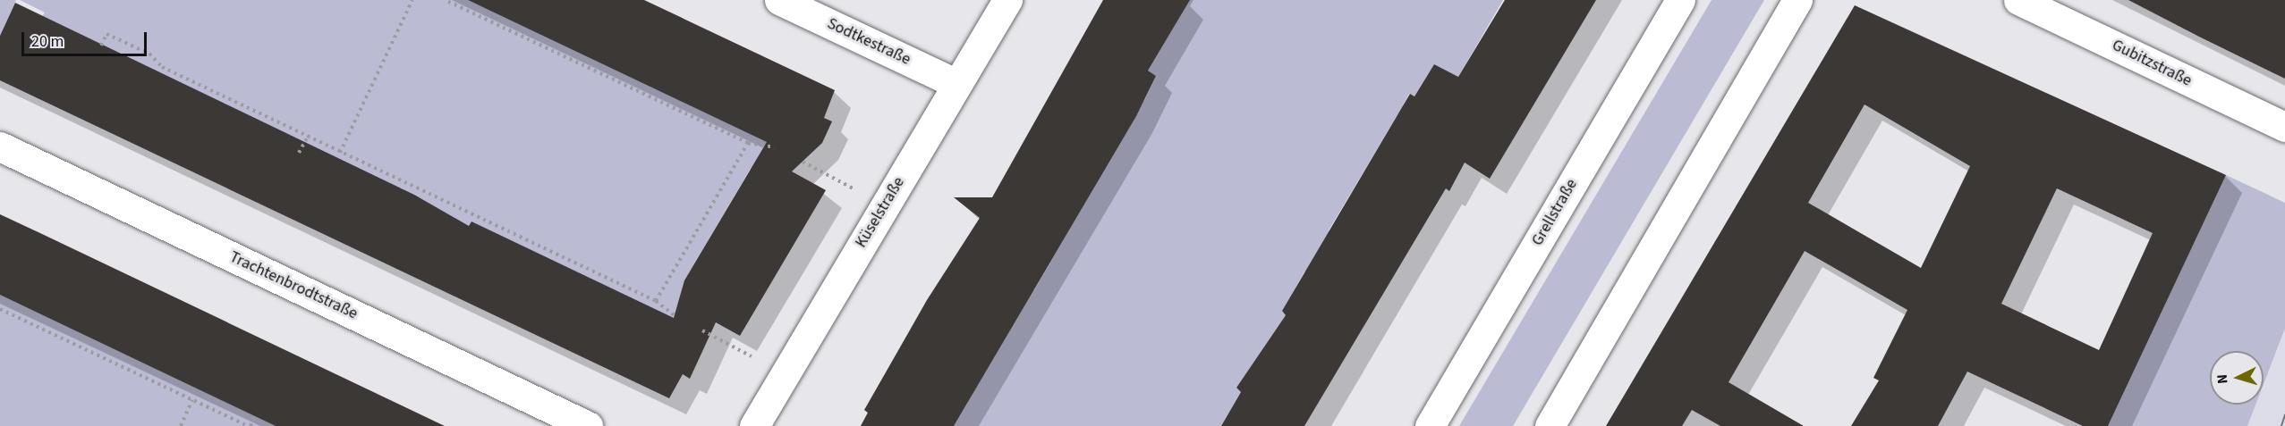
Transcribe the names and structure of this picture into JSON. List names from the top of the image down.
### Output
{
  "streets": {
    "street": [
      "Sodtkestraße",
      "Gubitzstraße",
      "Küselstraße",
      "Grellstraße",
      "Trachtenbrodtstraße"
    ]
  },
  "crossings": [
    ["Sodtkestraße", "Küselstraße"]
  ],
  "scale_bar": "20 m",
  "north": "left"
}
